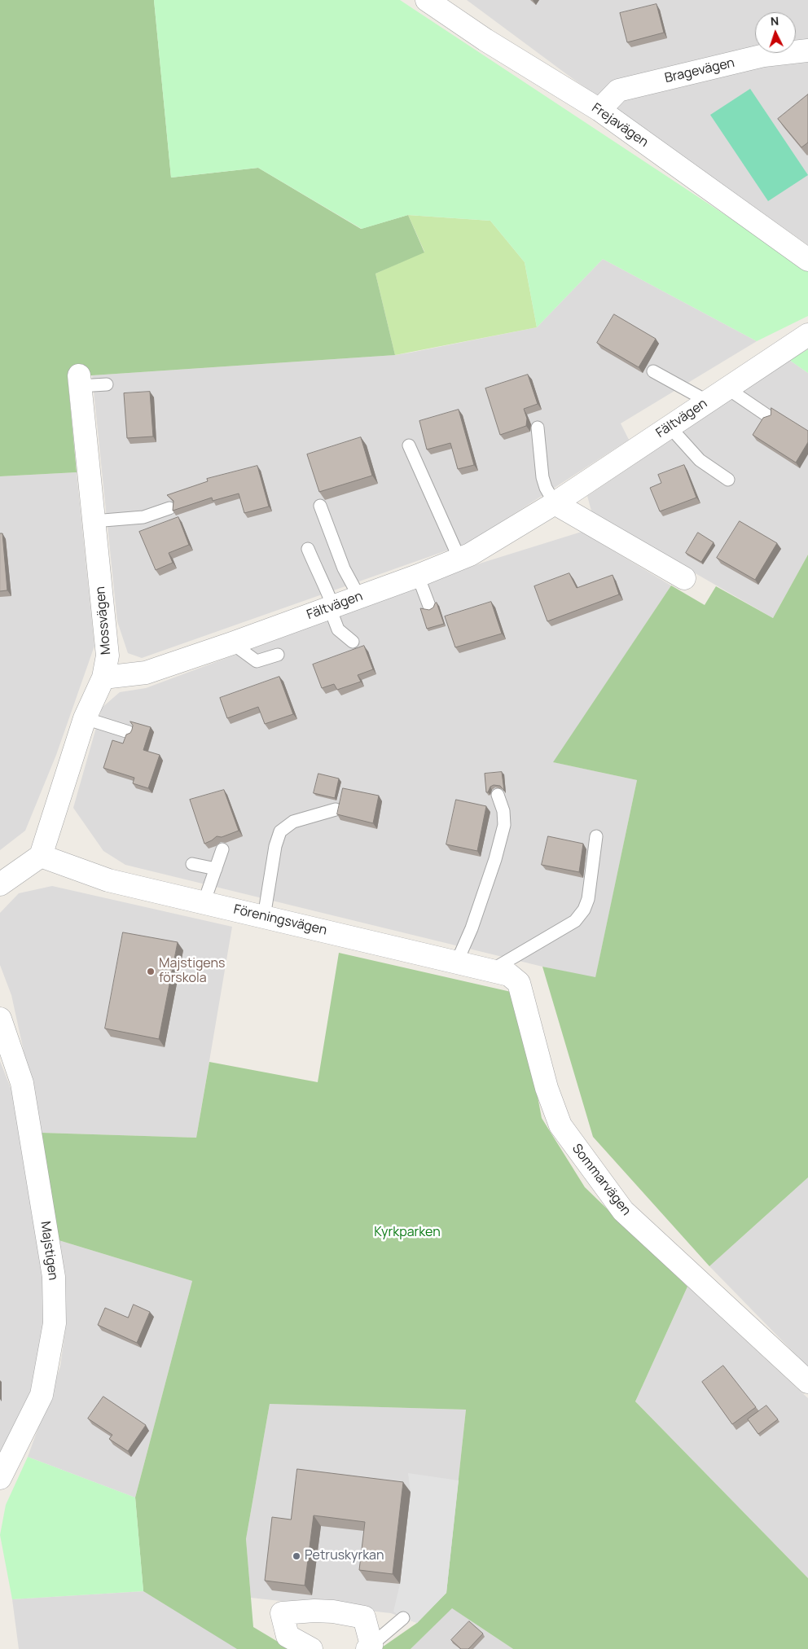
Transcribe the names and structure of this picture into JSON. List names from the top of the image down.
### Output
{
  "streets": {
    "street": [
      "Bragevägen",
      "Frejavägen",
      "Fältvägen",
      "Mossvägen",
      "Föreningsvägen",
      "Sommarvägen",
      "Majstigen"
    ]
  },
  "crossings": [
    ["Bragevägen", "Frejavägen"],
    ["Fältvägen", "Mossvägen"],
    ["Mossvägen", "Föreningsvägen"],
    ["Föreningsvägen", "Sommarvägen"]
  ],
  "parks": ["Kyrkparken"],
  "places": ["Majstigens förskola", "Petruskyrkan"],
  "north": "top"
}
